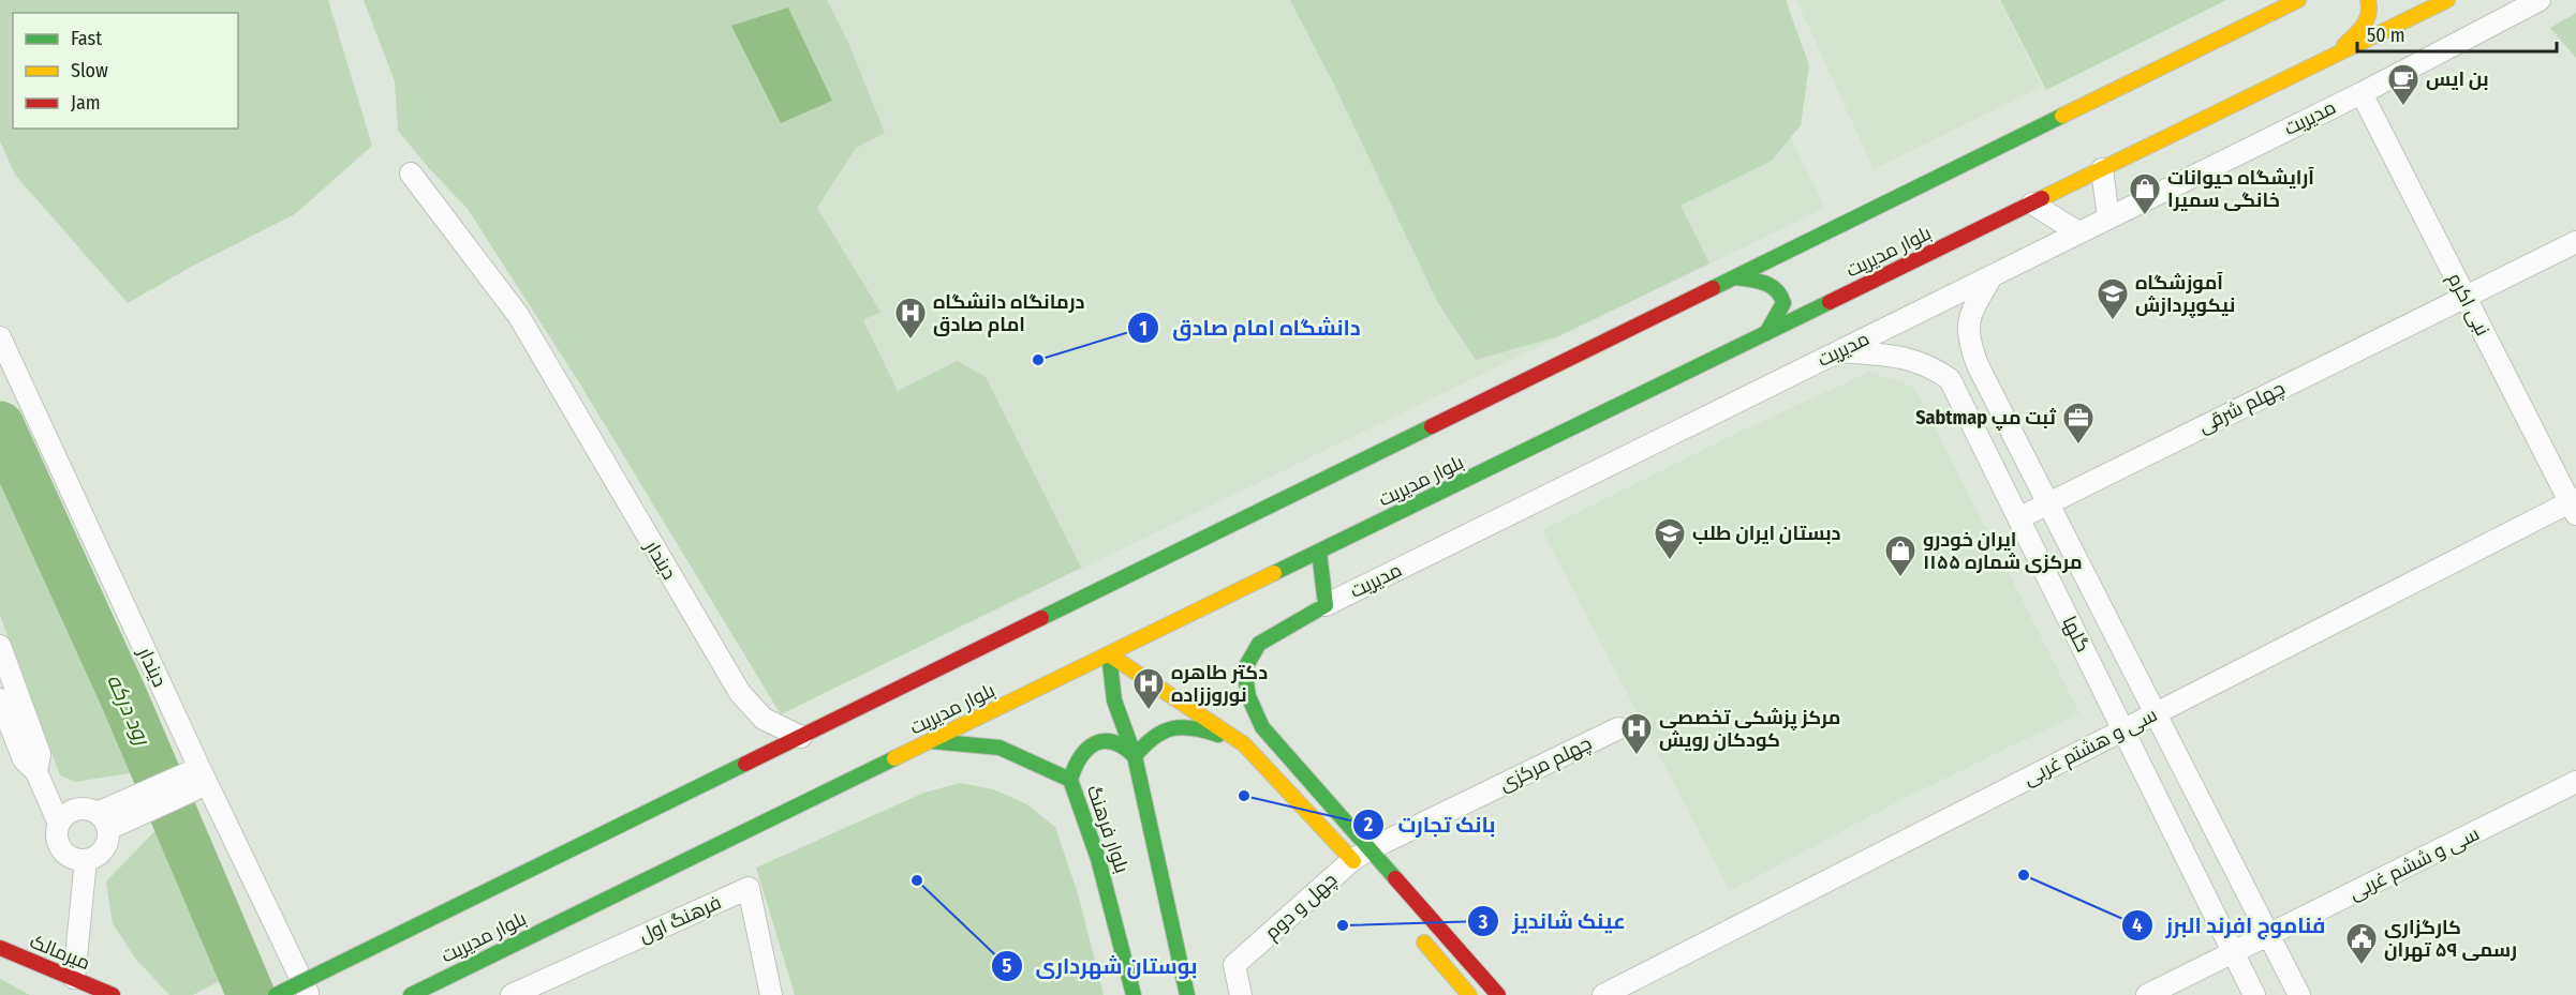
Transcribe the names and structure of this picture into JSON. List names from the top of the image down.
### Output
{
  "streets": {
    "main road": ["بلوار مدیریت", "بلوار فرهنگ", "میرمالک"],
    "street": [
      "مدیریت",
      "نبی اکرم",
      "چهلم شرقی",
      "دیندار",
      "گلها",
      "سی و هشتم غربی",
      "چهلم مرکزی",
      "سی و ششم غربی",
      "چهل و دوم",
      "فرهنگ اول"
    ]
  },
  "crossings": [
    ["مدیریت", "نبی اکرم"],
    ["مدیریت", "گلها"],
    ["بلوار مدیریت", "دیندار"],
    ["بلوار مدیریت", "بلوار فرهنگ"],
    ["نبی اکرم", "چهلم شرقی"],
    ["نبی اکرم", "سی و هشتم غربی"],
    ["چهلم شرقی", "گلها"],
    ["گلها", "سی و هشتم غربی"],
    ["گلها", "سی و ششم غربی"],
    ["چهلم مرکزی", "چهل و دوم"]
  ],
  "water": ["رود درکه"],
  "places": {
    "cafe": ["بن ایس"],
    "shop": ["آرایشگاه حیوانات خانگی سمیرا", "ایران خودرو مرکزی شماره ۱۱۵۵"],
    "school or university": ["آموزشگاه نیکوپردازش", "دبستان ایران طلب"],
    "hospital": ["درمانگاه دانشگاه امام صادق", "دکتر طاهره نوروززاده", "مرکز پزشکی تخصصی کودکان رویش"],
    "other": [
      "دانشگاه امام صادق",
      "بانک تجارت",
      "فناموج افرند البرز",
      "بوستان شهرداری",
      "عینک شاندیز"
    ],
    "office": ["Sabtmap ثبت مپ"],
    "public building": ["کارگزاری رسمی ۵۹ تهران"]
  },
  "legend": ["Fast", "Slow", "Jam"],
  "scale_bar": "50 m"
}
